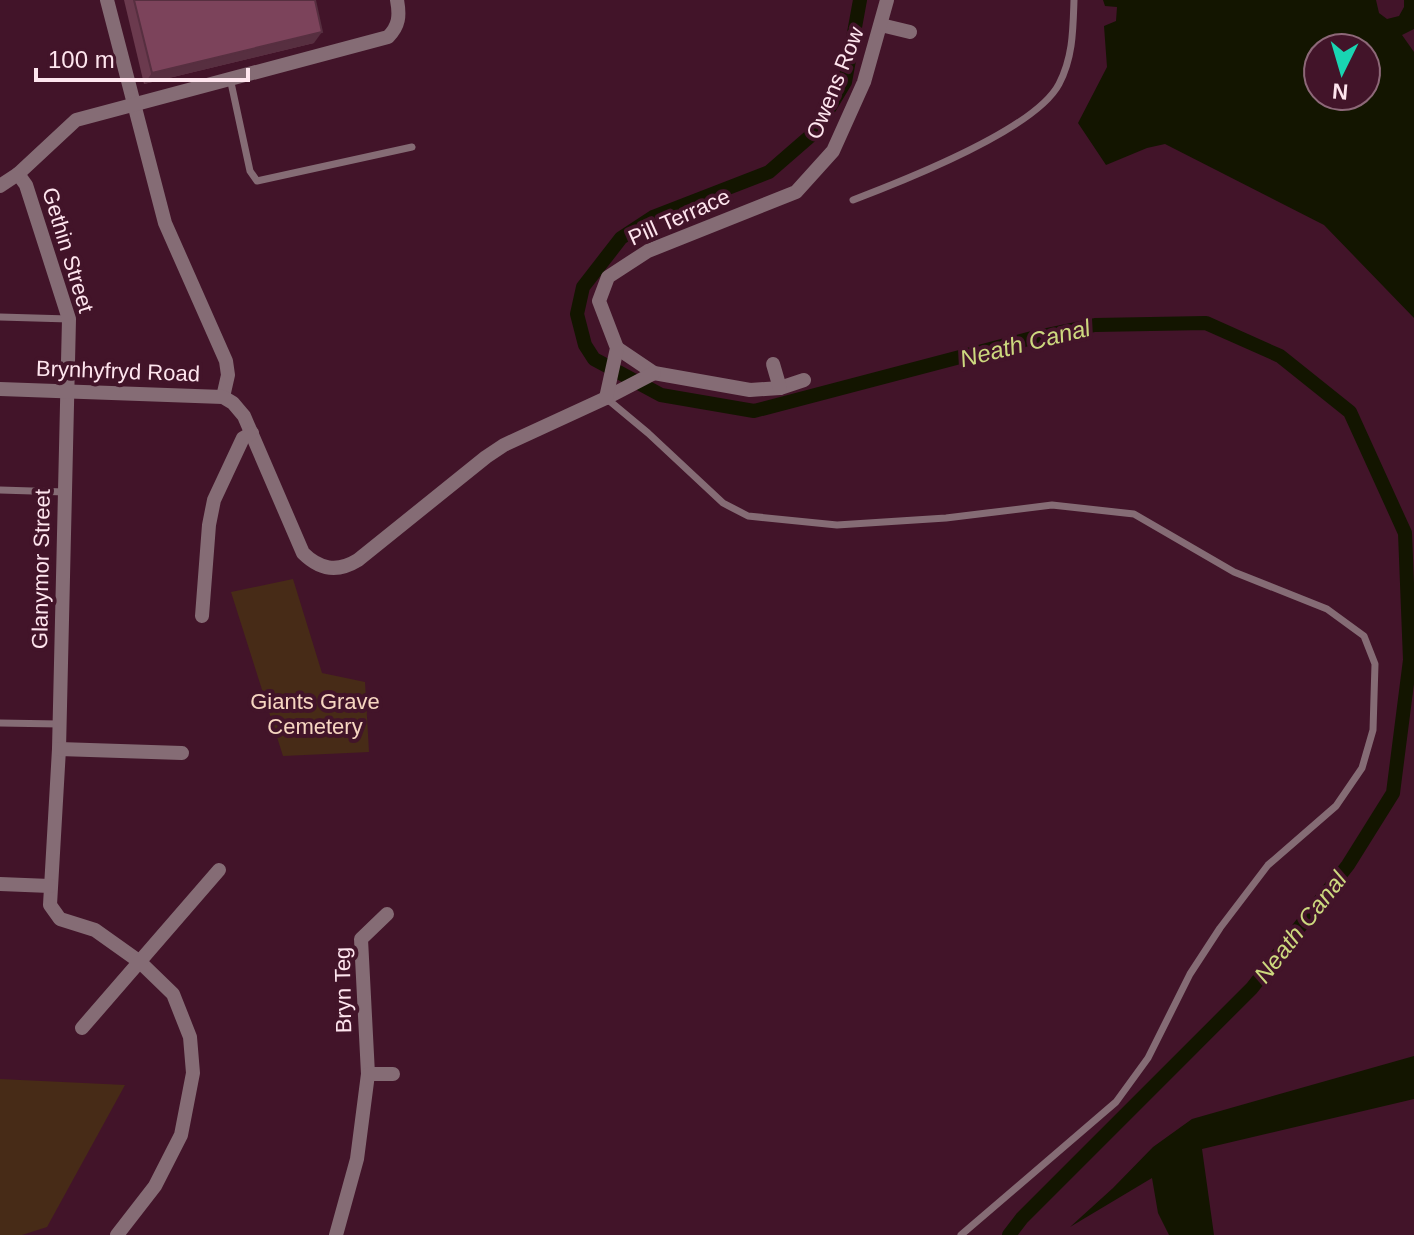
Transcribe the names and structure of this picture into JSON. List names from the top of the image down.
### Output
{
  "streets": {
    "street": [
      "Owens Row",
      "Pill Terrace",
      "Gethin Street",
      "Brynhyfryd Road",
      "Glanymor Street",
      "Bryn Teg"
    ]
  },
  "crossings": [
    ["Owens Row", "Pill Terrace"],
    ["Gethin Street", "Brynhyfryd Road"],
    ["Gethin Street", "Glanymor Street"],
    ["Brynhyfryd Road", "Glanymor Street"]
  ],
  "water": ["Neath Canal"],
  "parks": ["Giants Grave Cemetery"],
  "scale_bar": "100 m",
  "north": "bottom"
}
